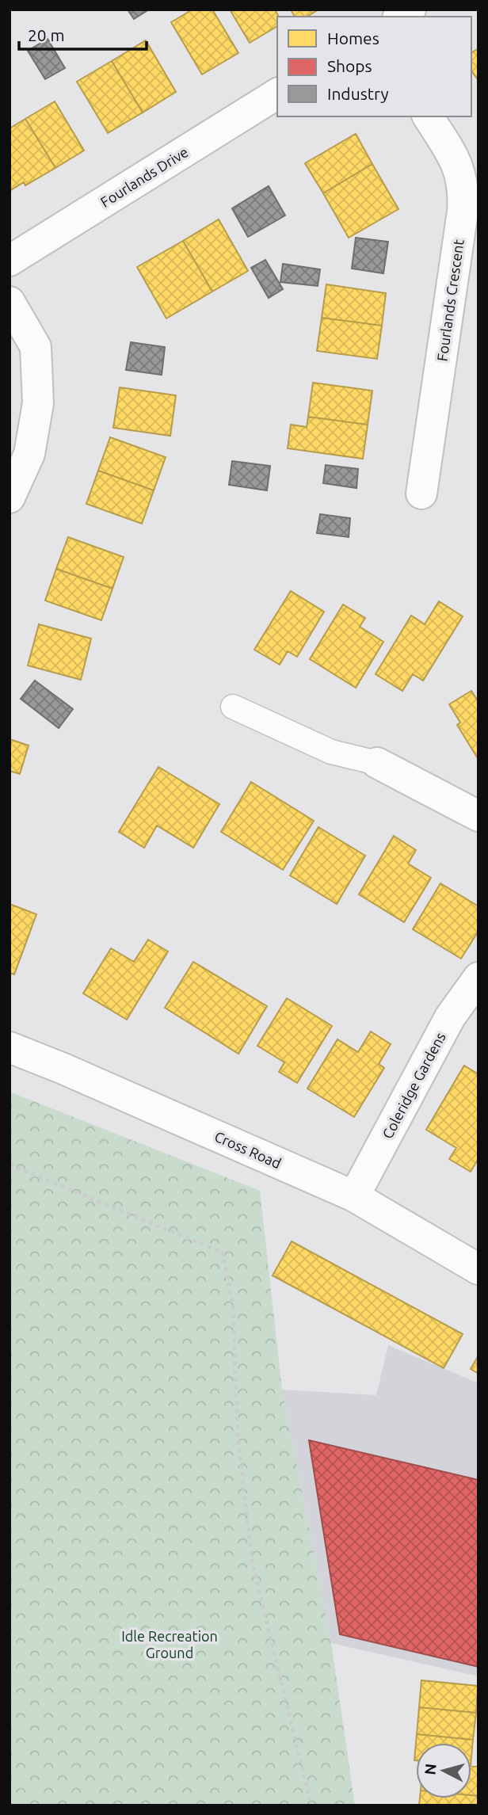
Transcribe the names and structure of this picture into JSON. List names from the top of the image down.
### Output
{
  "streets": {
    "street": [
      "Fourlands Drive",
      "Fourlands Crescent",
      "Coleridge Gardens",
      "Cross Road"
    ]
  },
  "crossings": [
    ["Coleridge Gardens", "Cross Road"]
  ],
  "parks": ["Idle Recreation Ground"],
  "legend": ["Homes", "Shops", "Industry"],
  "scale_bar": "20 m",
  "north": "left"
}
